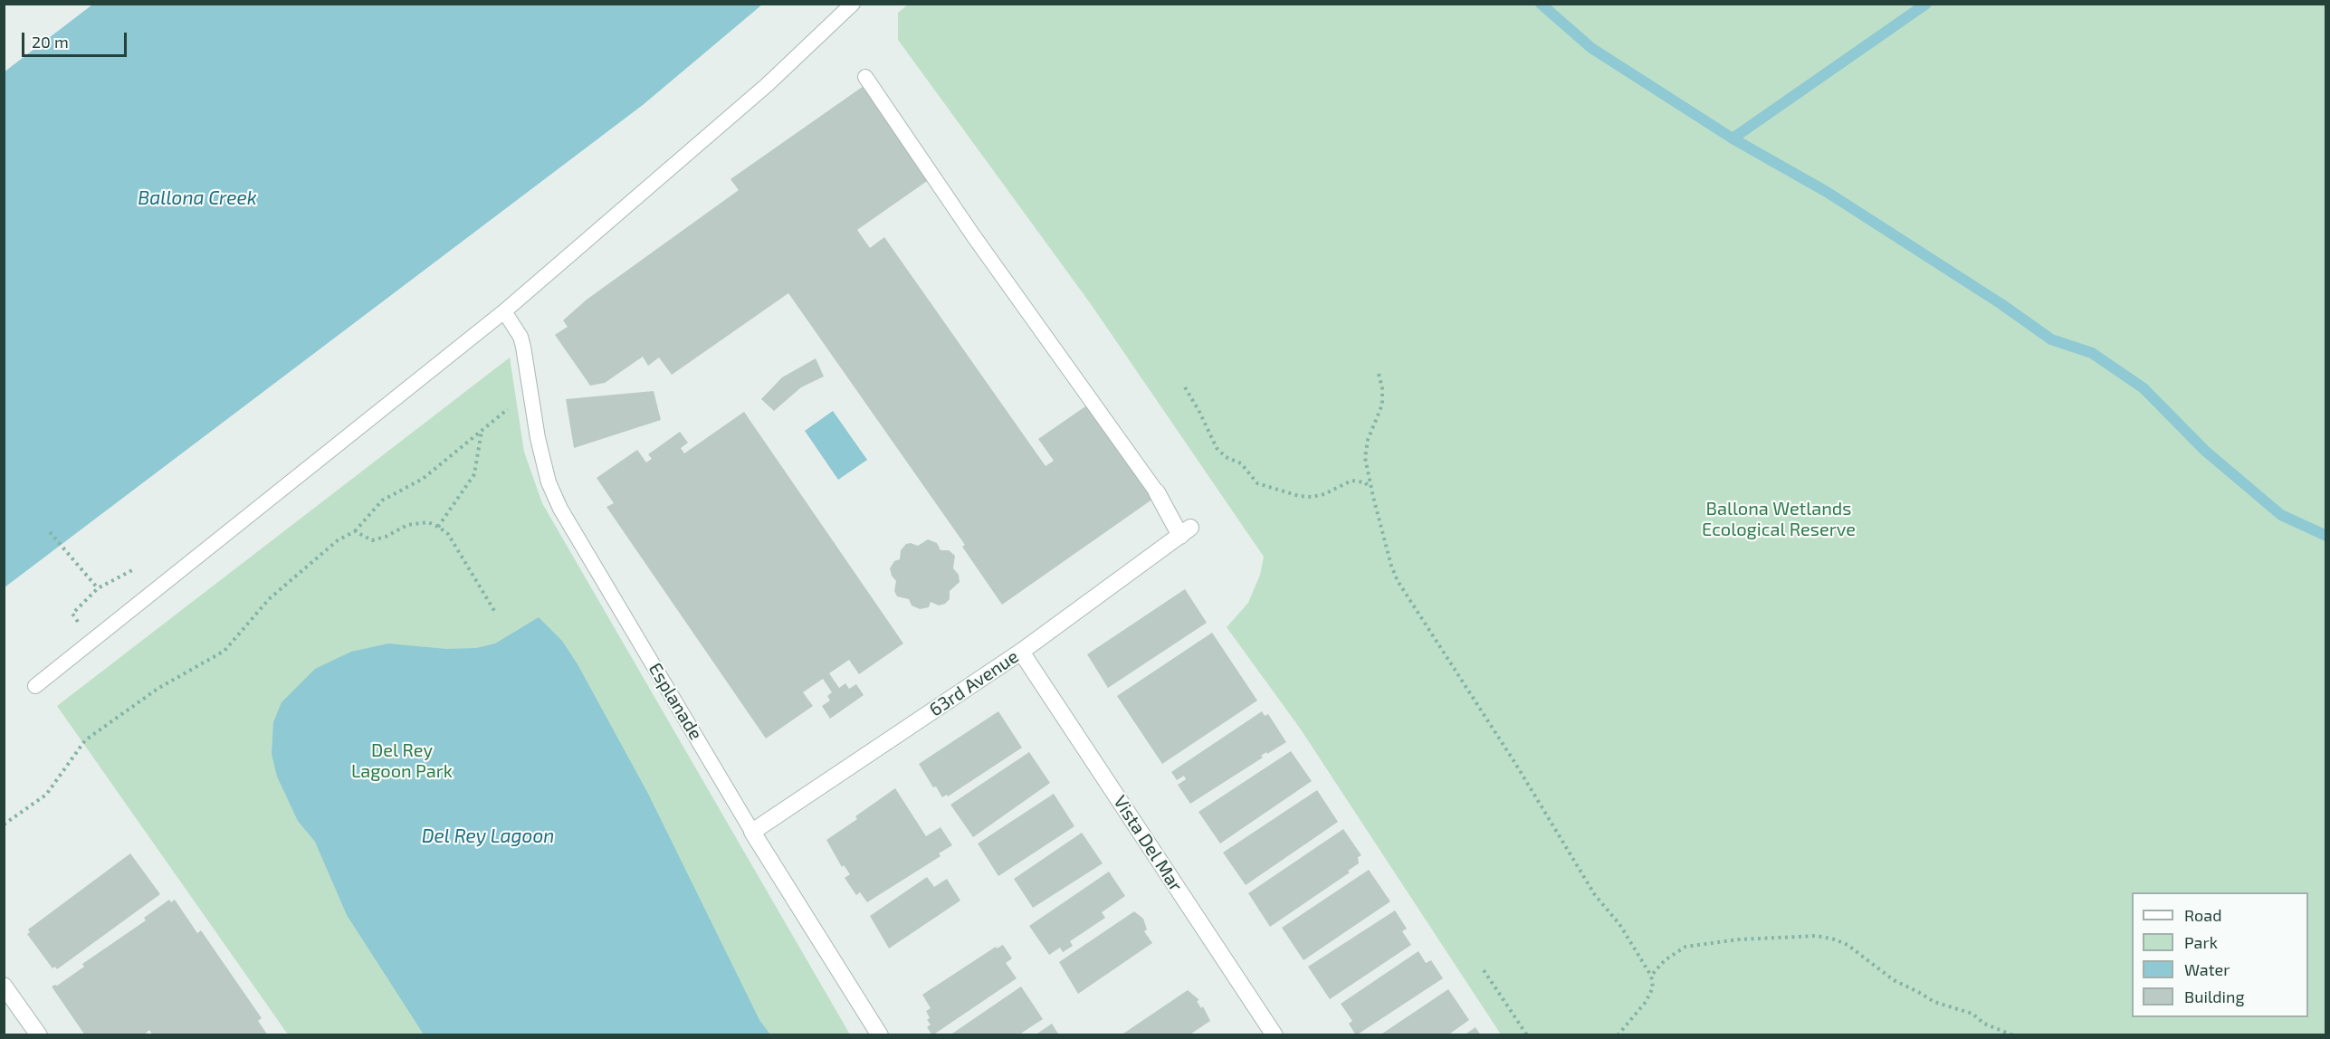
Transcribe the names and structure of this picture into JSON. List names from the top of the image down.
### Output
{
  "streets": {
    "street": ["63rd Avenue", "Esplanade", "Vista Del Mar"]
  },
  "crossings": [
    ["63rd Avenue", "Esplanade"],
    ["63rd Avenue", "Vista Del Mar"]
  ],
  "water": ["Ballona Creek", "Del Rey Lagoon"],
  "parks": ["Ballona Wetlands Ecological Reserve", "Del Rey Lagoon Park"],
  "legend": [
    "Road",
    "Park",
    "Water",
    "Building"
  ],
  "scale_bar": "20 m"
}
